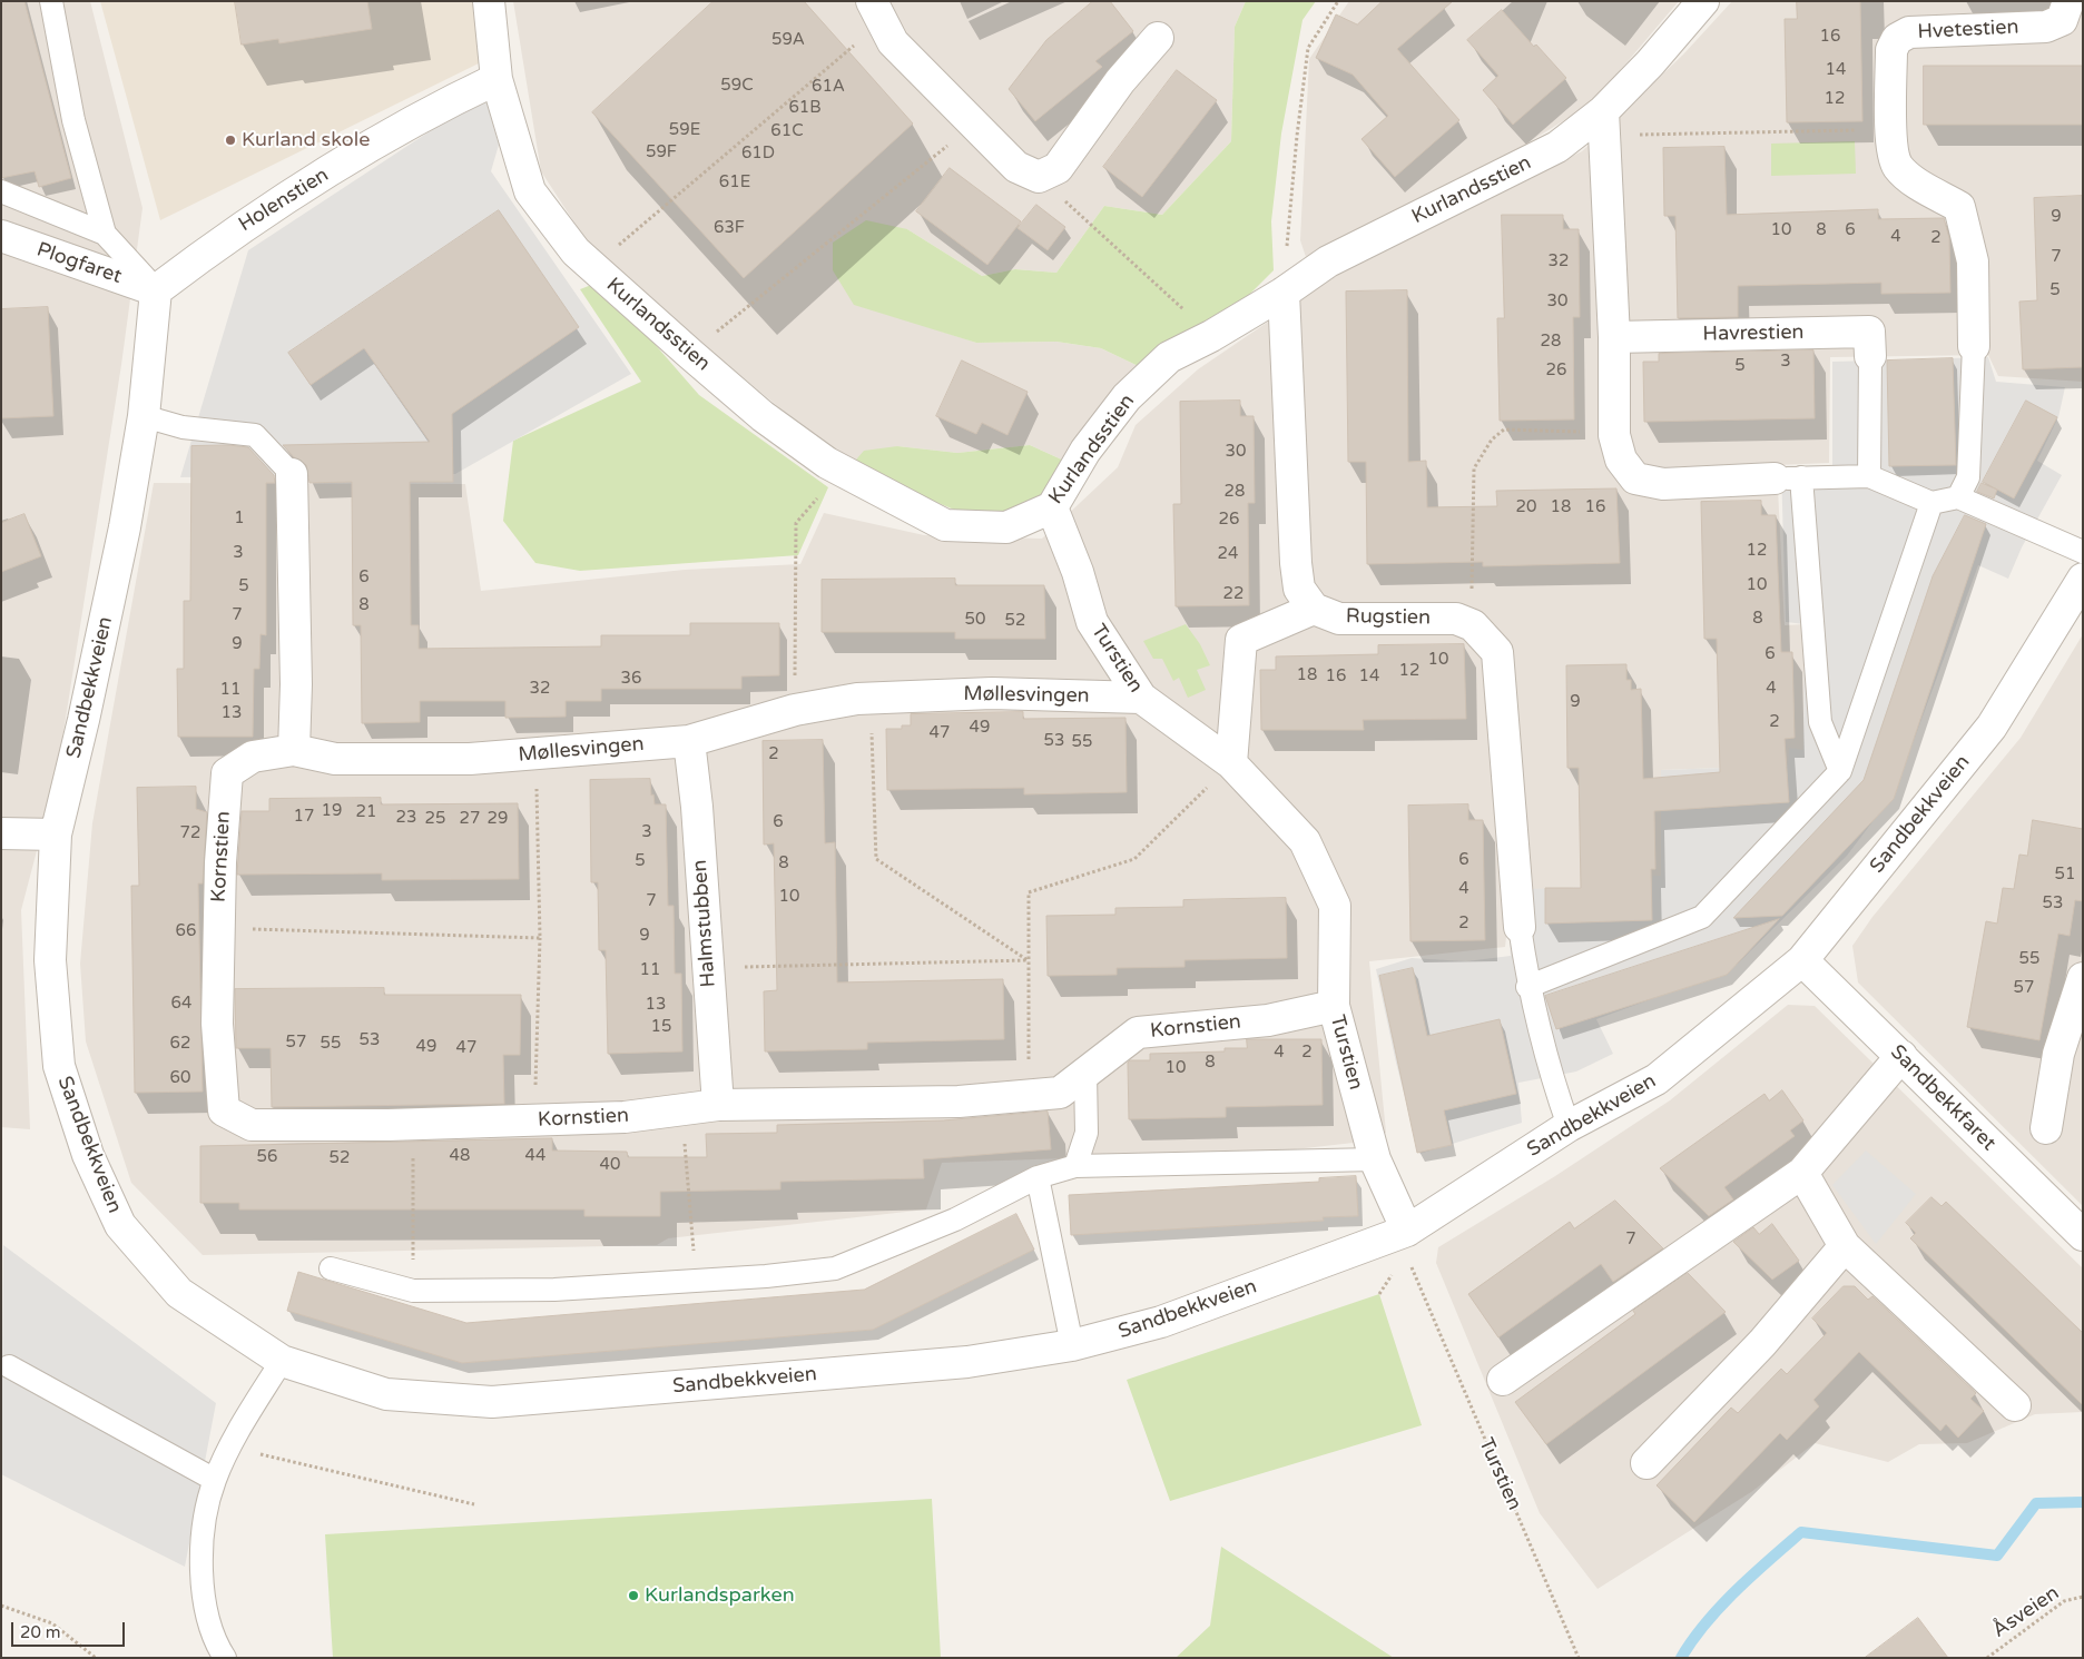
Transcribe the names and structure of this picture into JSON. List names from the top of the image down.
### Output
{
  "streets": {
    "street": [
      "Hvetestien",
      "Kurlandsstien",
      "Holenstien",
      "Plogfaret",
      "Havrestien",
      "Rugstien",
      "Turstien",
      "Sandbekkveien",
      "Møllesvingen",
      "Kornstien",
      "Halmstubben",
      "Sandbekkfaret"
    ],
    "path": ["Åsveien"]
  },
  "crossings": [
    ["Kurlandsstien", "Holenstien"],
    ["Kurlandsstien", "Turstien"],
    ["Holenstien", "Plogfaret"],
    ["Holenstien", "Sandbekkveien"],
    ["Plogfaret", "Sandbekkveien"],
    ["Turstien", "Sandbekkveien"],
    ["Turstien", "Møllesvingen"],
    ["Turstien", "Kornstien"],
    ["Sandbekkveien", "Sandbekkfaret"],
    ["Møllesvingen", "Kornstien"],
    ["Møllesvingen", "Halmstubben"],
    ["Kornstien", "Halmstubben"]
  ],
  "places": ["Kurland skole", "Kurlandsparken"],
  "house_numbers": [
    "16",
    "59A",
    "14",
    "59C",
    "61A",
    "12",
    "61B",
    "59E",
    "61C",
    "59F",
    "61D",
    "61E",
    "9",
    "63F",
    "10",
    "8",
    "6",
    "4",
    "2",
    "7",
    "32",
    "5",
    "30",
    "28",
    "3",
    "5",
    "26",
    "30",
    "28",
    "20",
    "18",
    "16",
    "1",
    "26",
    "12",
    "3",
    "24",
    "6",
    "10",
    "5",
    "22",
    "8",
    "7",
    "8",
    "50",
    "52",
    "9",
    "6",
    "10",
    "12",
    "18",
    "16",
    "14",
    "36",
    "32",
    "4",
    "11",
    "9",
    "13",
    "2",
    "49",
    "47",
    "53",
    "55",
    "2",
    "19",
    "21",
    "17",
    "23",
    "25",
    "27",
    "29",
    "6",
    "3",
    "72",
    "6",
    "5",
    "8",
    "51",
    "4",
    "10",
    "7",
    "53",
    "2",
    "66",
    "9",
    "55",
    "11",
    "57",
    "64",
    "13",
    "15",
    "53",
    "57",
    "62",
    "55",
    "49",
    "47",
    "4",
    "2",
    "8",
    "10",
    "60",
    "48",
    "44",
    "56",
    "52",
    "40",
    "7"
  ],
  "scale_bar": "20 m"
}
